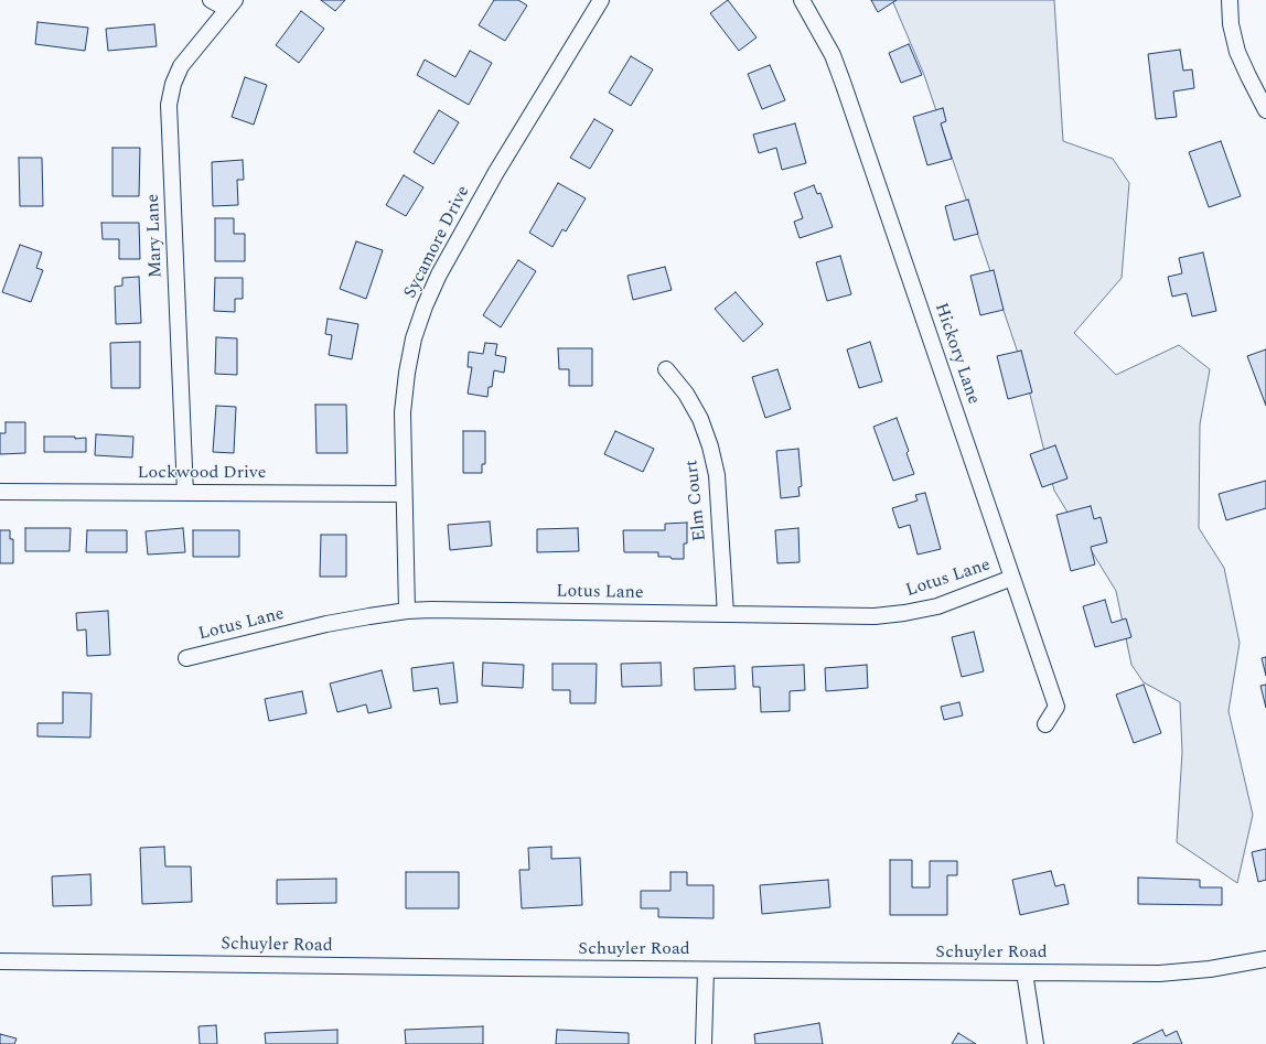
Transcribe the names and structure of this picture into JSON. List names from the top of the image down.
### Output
{
  "streets": {
    "street": [
      "Mary Lane",
      "Sycamore Drive",
      "Hickory Lane",
      "Lockwood Drive",
      "Elm Court",
      "Lotus Lane",
      "Schuyler Road"
    ]
  },
  "crossings": [
    ["Mary Lane", "Lockwood Drive"],
    ["Sycamore Drive", "Lockwood Drive"],
    ["Sycamore Drive", "Lotus Lane"],
    ["Hickory Lane", "Lotus Lane"],
    ["Elm Court", "Lotus Lane"]
  ]
}
